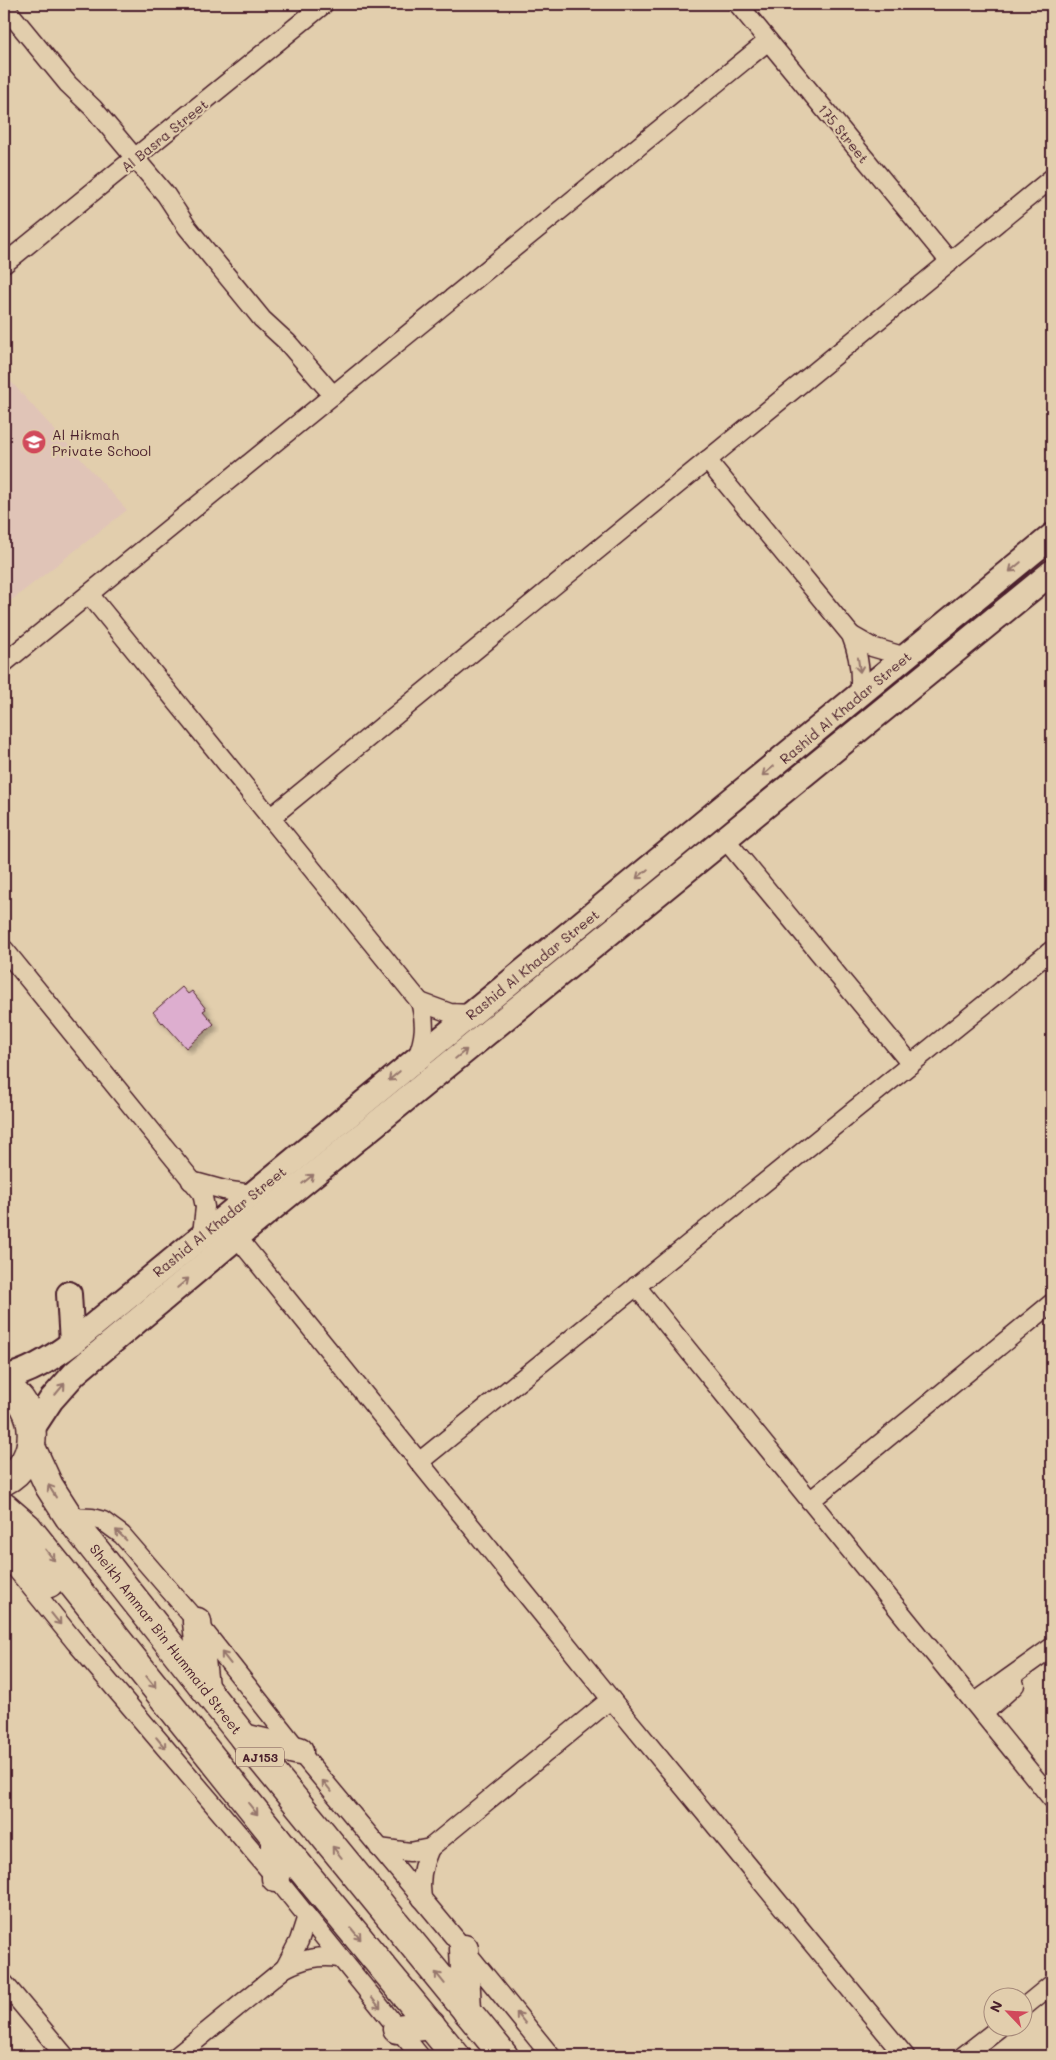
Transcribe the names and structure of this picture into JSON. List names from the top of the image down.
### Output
{
  "streets": {
    "main road": ["Sheikh Ammar Bin Hummaid Street", "AJ153"],
    "street": ["175 Street", "Al Basra Street", "Rashid Al Khadar Street"]
  },
  "crossings": [
    ["Rashid Al Khadar Street", "Sheikh Ammar Bin Hummaid Street"]
  ],
  "places": {
    "school or university": ["Al Hikmah Private School"]
  },
  "north": "top left"
}
